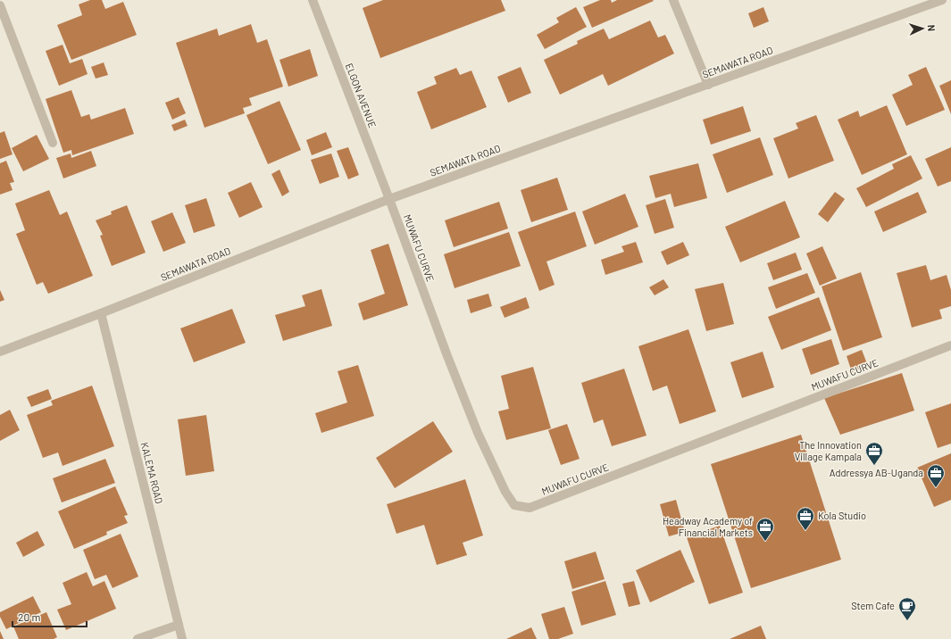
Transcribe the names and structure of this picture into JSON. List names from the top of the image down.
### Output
{
  "streets": {
    "street": [
      "SEMAWATA ROAD",
      "ELGON AVENUE",
      "MUWAFU CURVE",
      "KALEMA ROAD"
    ]
  },
  "crossings": [
    ["SEMAWATA ROAD", "ELGON AVENUE"],
    ["SEMAWATA ROAD", "MUWAFU CURVE"],
    ["SEMAWATA ROAD", "KALEMA ROAD"],
    ["ELGON AVENUE", "MUWAFU CURVE"]
  ],
  "places": {
    "office": [
      "The Innovation Village Kampala",
      "Addressya AB-Uganda",
      "Kola Studio",
      "Headway Academy of Financial Markets"
    ],
    "cafe": ["Stem Cafe"]
  },
  "scale_bar": "20 m",
  "north": "right"
}
